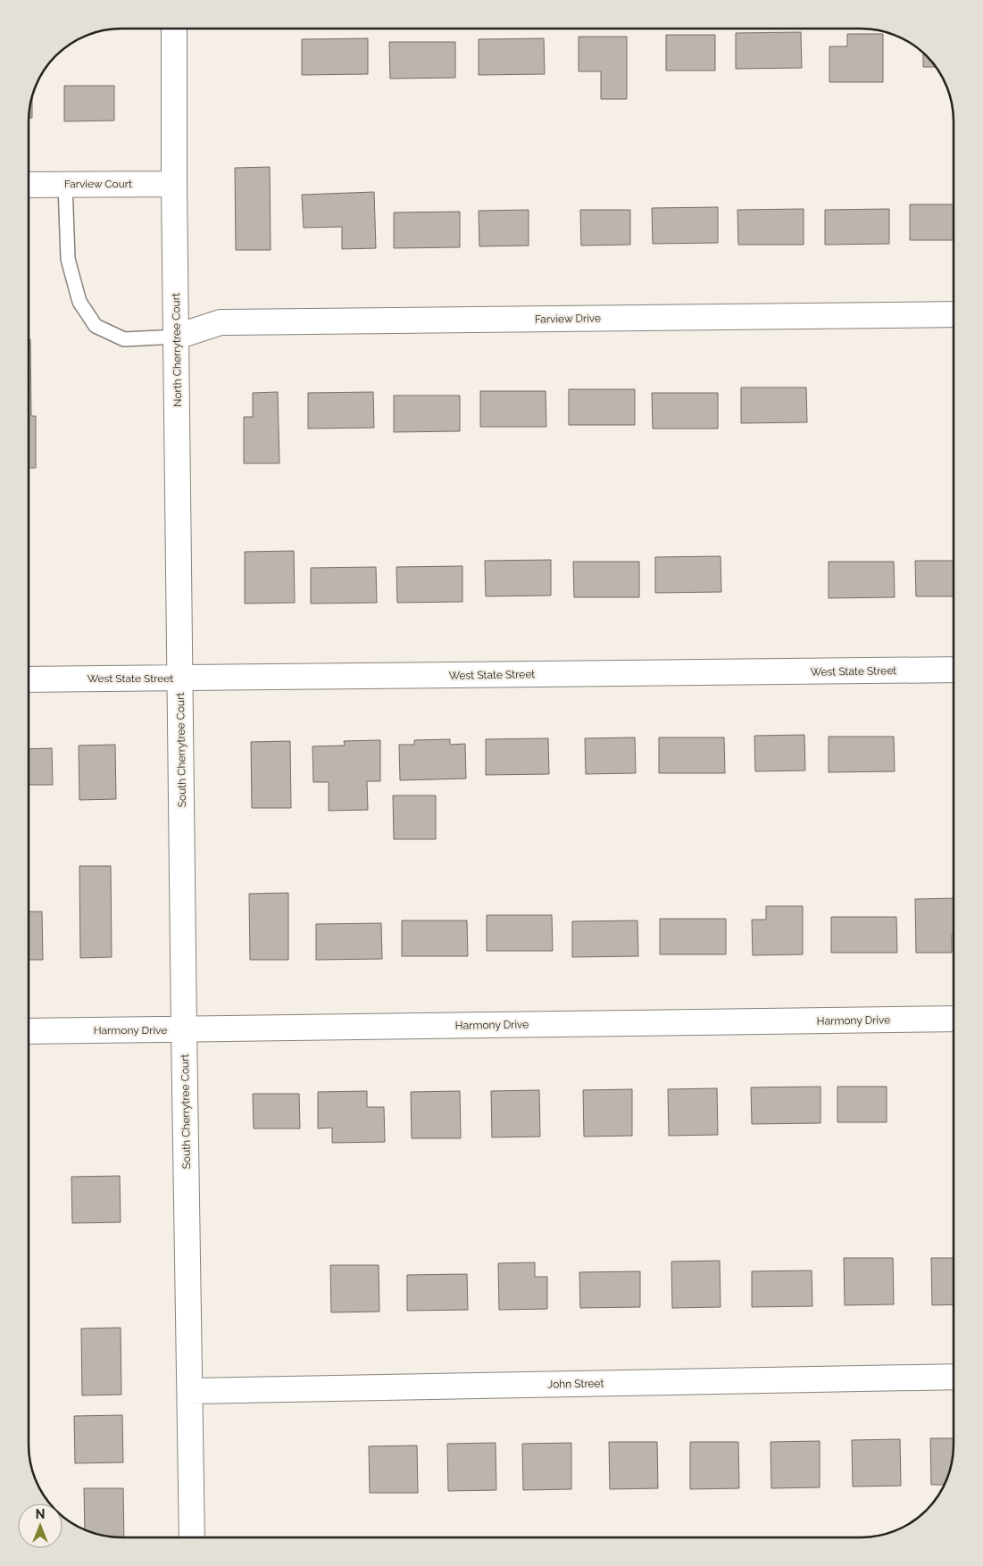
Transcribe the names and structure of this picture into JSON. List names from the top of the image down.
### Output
{
  "streets": {
    "street": [
      "Farview Court",
      "Farview Drive",
      "North Cherrytree Court",
      "West State Street",
      "South Cherrytree Court",
      "Harmony Drive",
      "John Street"
    ]
  },
  "crossings": [
    ["Farview Court", "North Cherrytree Court"],
    ["Farview Drive", "North Cherrytree Court"],
    ["North Cherrytree Court", "West State Street"],
    ["North Cherrytree Court", "South Cherrytree Court"],
    ["West State Street", "South Cherrytree Court"],
    ["South Cherrytree Court", "Harmony Drive"],
    ["South Cherrytree Court", "John Street"]
  ],
  "north": "top"
}
